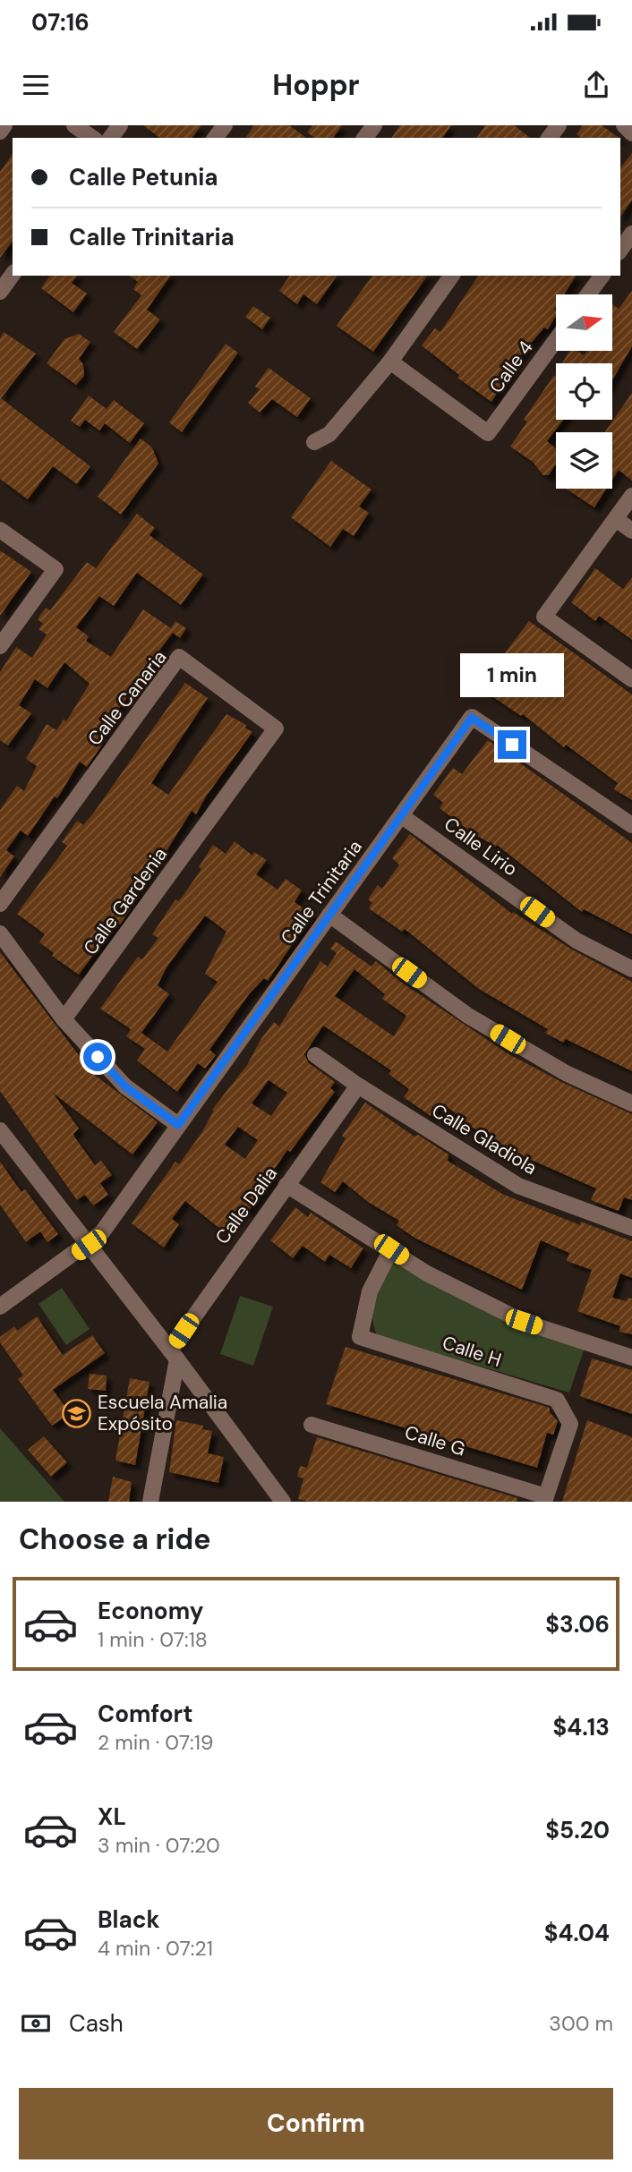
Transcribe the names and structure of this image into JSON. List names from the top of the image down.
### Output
{
  "streets": {
    "street": [
      "Calle 4",
      "Calle Canaria",
      "Calle Lirio",
      "Calle Trinitaria",
      "Calle Gardenia",
      "Calle Gladiola",
      "Calle Dalia",
      "Calle H",
      "Calle G"
    ]
  },
  "crossings": [
    ["Calle Canaria", "Calle Gardenia"],
    ["Calle Lirio", "Calle Trinitaria"],
    ["Calle Gladiola", "Calle Dalia"],
    ["Calle H", "Calle G"]
  ],
  "places": {
    "school or university": ["Escuela Amalia Expósito"]
  },
  "north": "right",
  "page": {
    "status": "07:16",
    "header": "Hoppr",
    "banner": ["Calle Petunia", "Calle Trinitaria"],
    "bubble": "1 min",
    "heading": "Choose a ride",
    "list": [
      {
        "name": "Economy",
        "note": "1 min · 07:18",
        "value": "$3.06"
      },
      {
        "name": "Comfort",
        "note": "2 min · 07:19",
        "value": "$4.13"
      },
      {
        "name": "XL",
        "note": "3 min · 07:20",
        "value": "$5.20"
      },
      {
        "name": "Black",
        "note": "4 min · 07:21",
        "value": "$4.04"
      }
    ],
    "pay": ["Cash", "300 m"],
    "buttons": "Confirm"
  }
}
